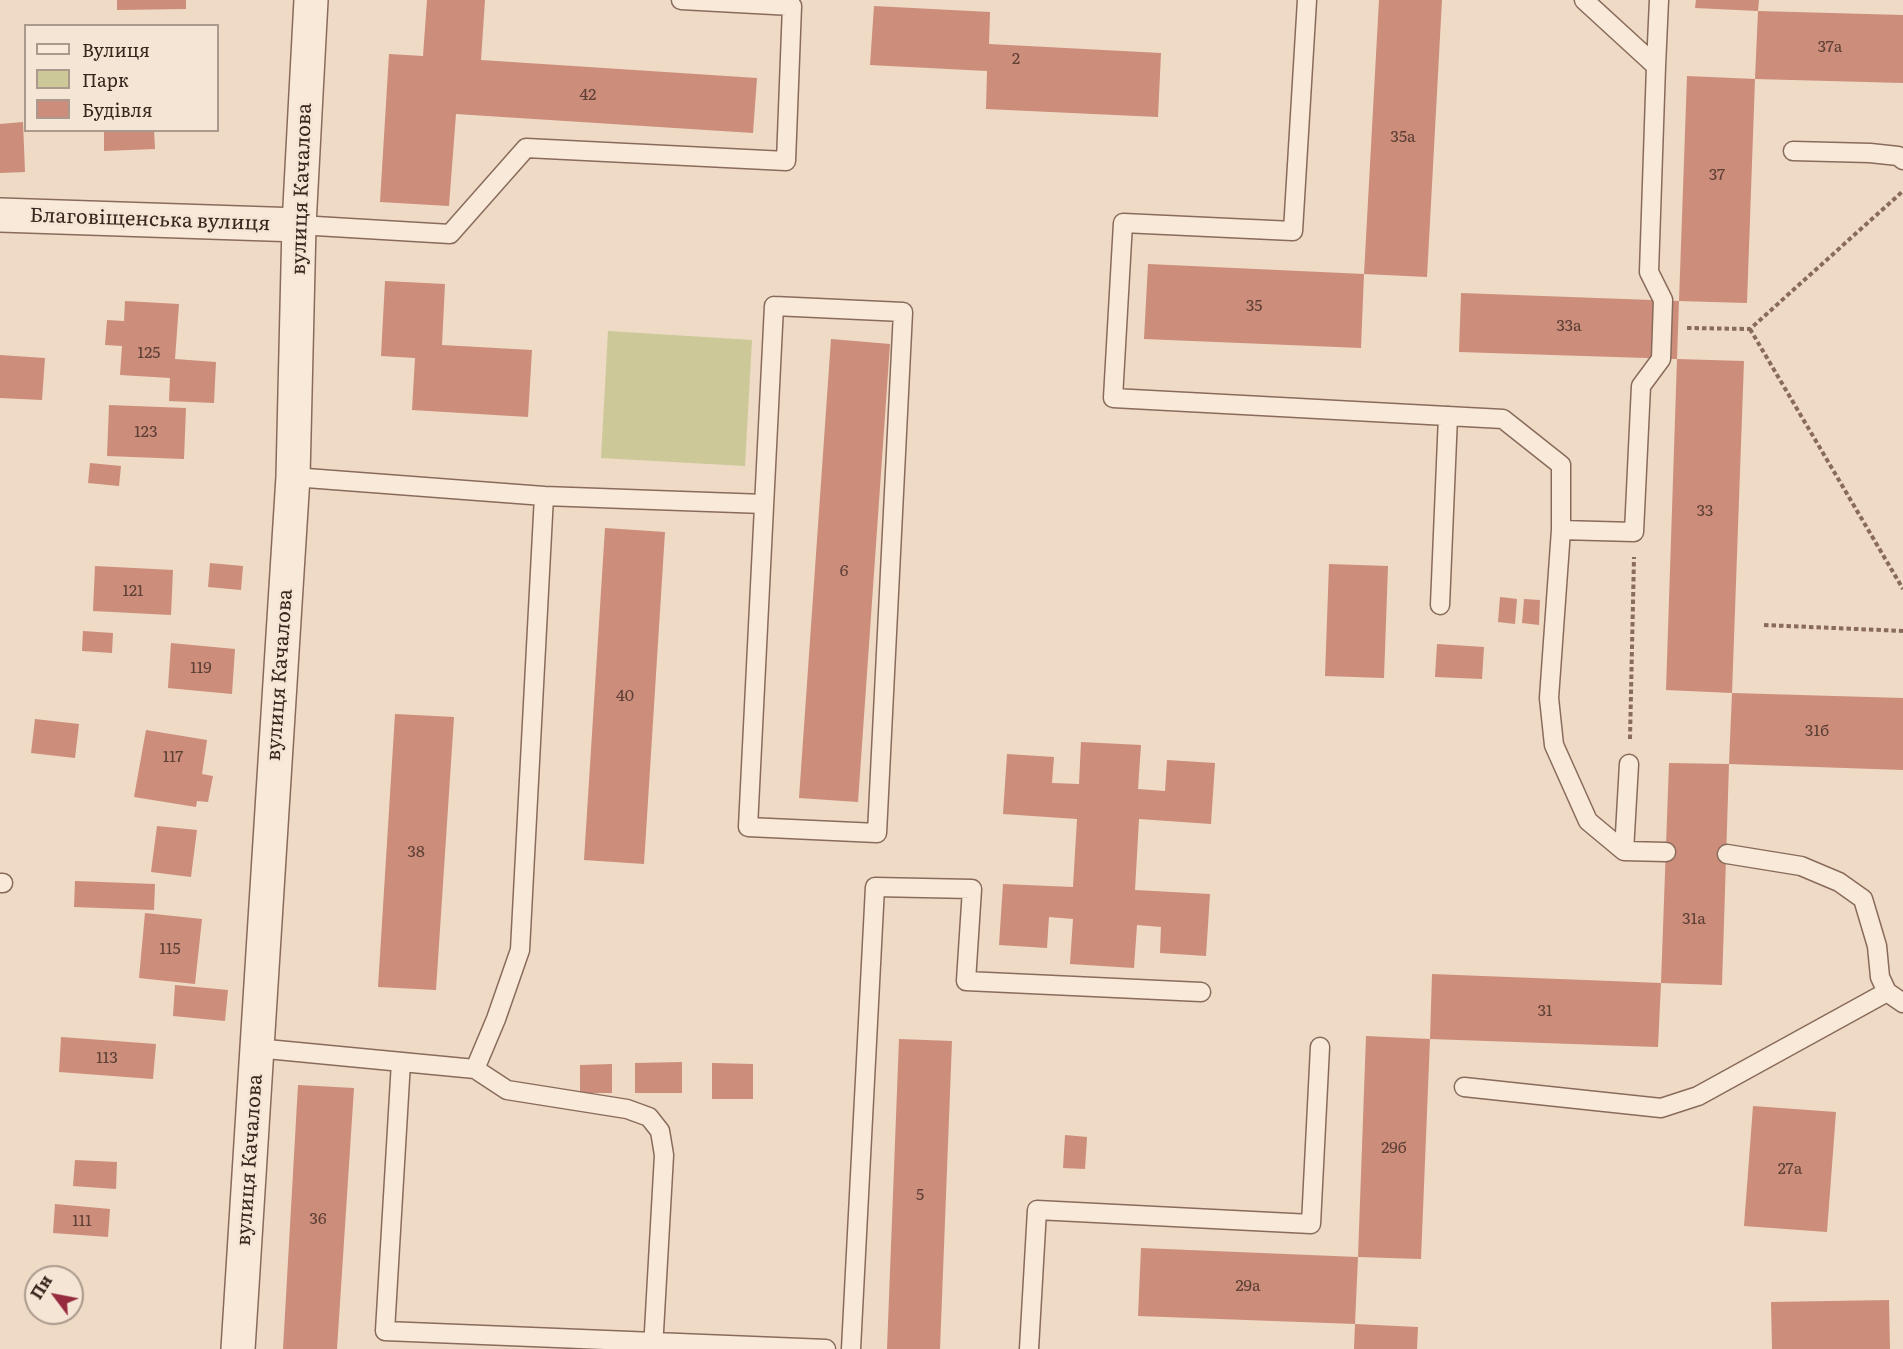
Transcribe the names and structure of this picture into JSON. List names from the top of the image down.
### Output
{
  "streets": {
    "street": ["вулиця Качалова", "Благовіщенська вулиця"]
  },
  "crossings": [
    ["вулиця Качалова", "Благовіщенська вулиця"]
  ],
  "house_numbers": [
    "37а",
    "2",
    "42",
    "35а",
    "37",
    "35",
    "33а",
    "125",
    "123",
    "33",
    "6",
    "121",
    "119",
    "40",
    "31б",
    "117",
    "38",
    "31а",
    "115",
    "31",
    "113",
    "29б",
    "27а",
    "5",
    "36",
    "111",
    "29а"
  ],
  "legend": ["Вулиця", "Парк", "Будівля"],
  "north": "top left"
}
